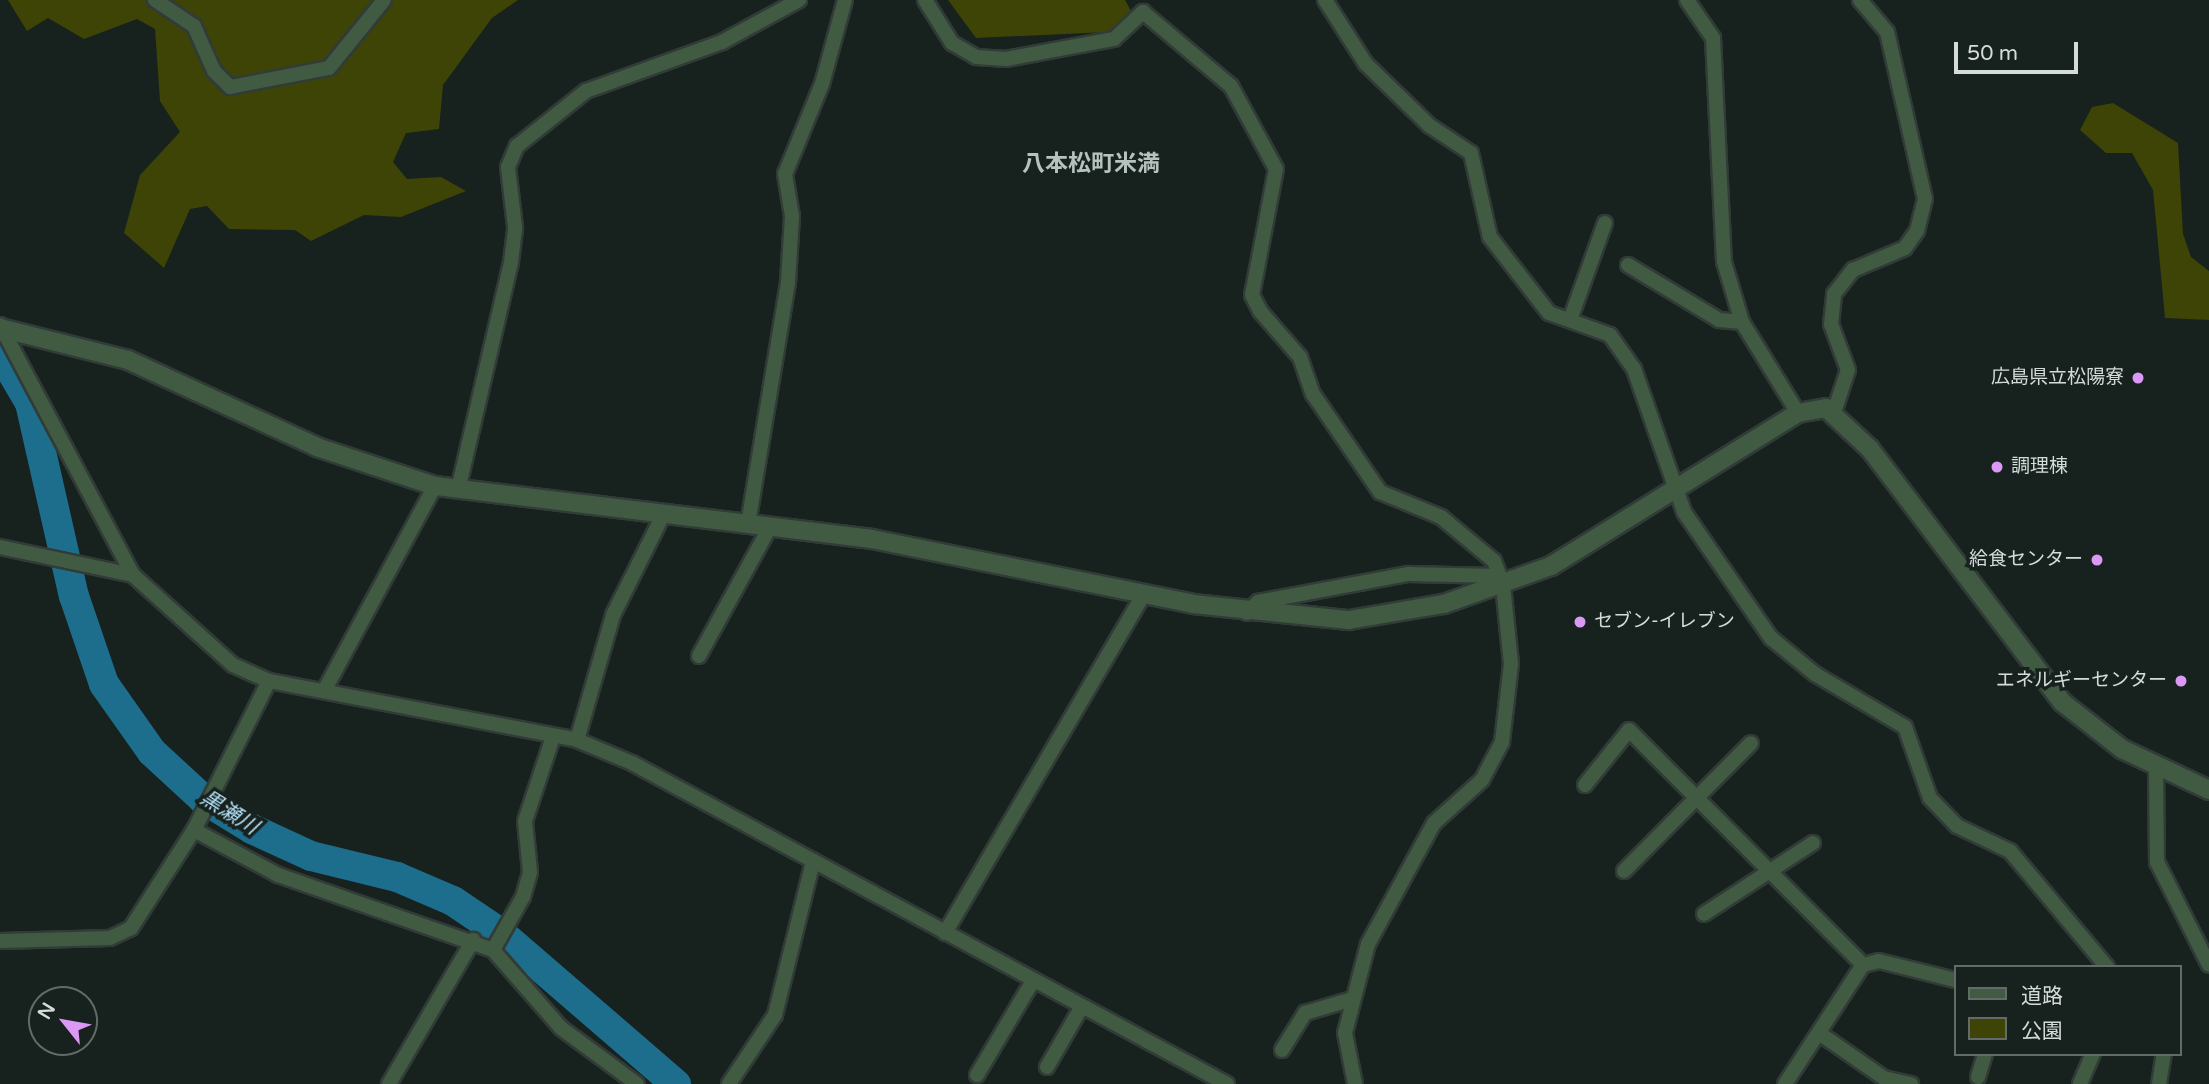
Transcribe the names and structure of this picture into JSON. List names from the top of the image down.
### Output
{
  "districts": ["八本松町米満"],
  "water": ["黒瀬川"],
  "places": [
    "広島県立松陽寮",
    "調理棟",
    "給食センター",
    "セブン-イレブン",
    "エネルギーセンター"
  ],
  "legend": ["道路", "公園"],
  "scale_bar": "50 m",
  "north": "top left"
}
